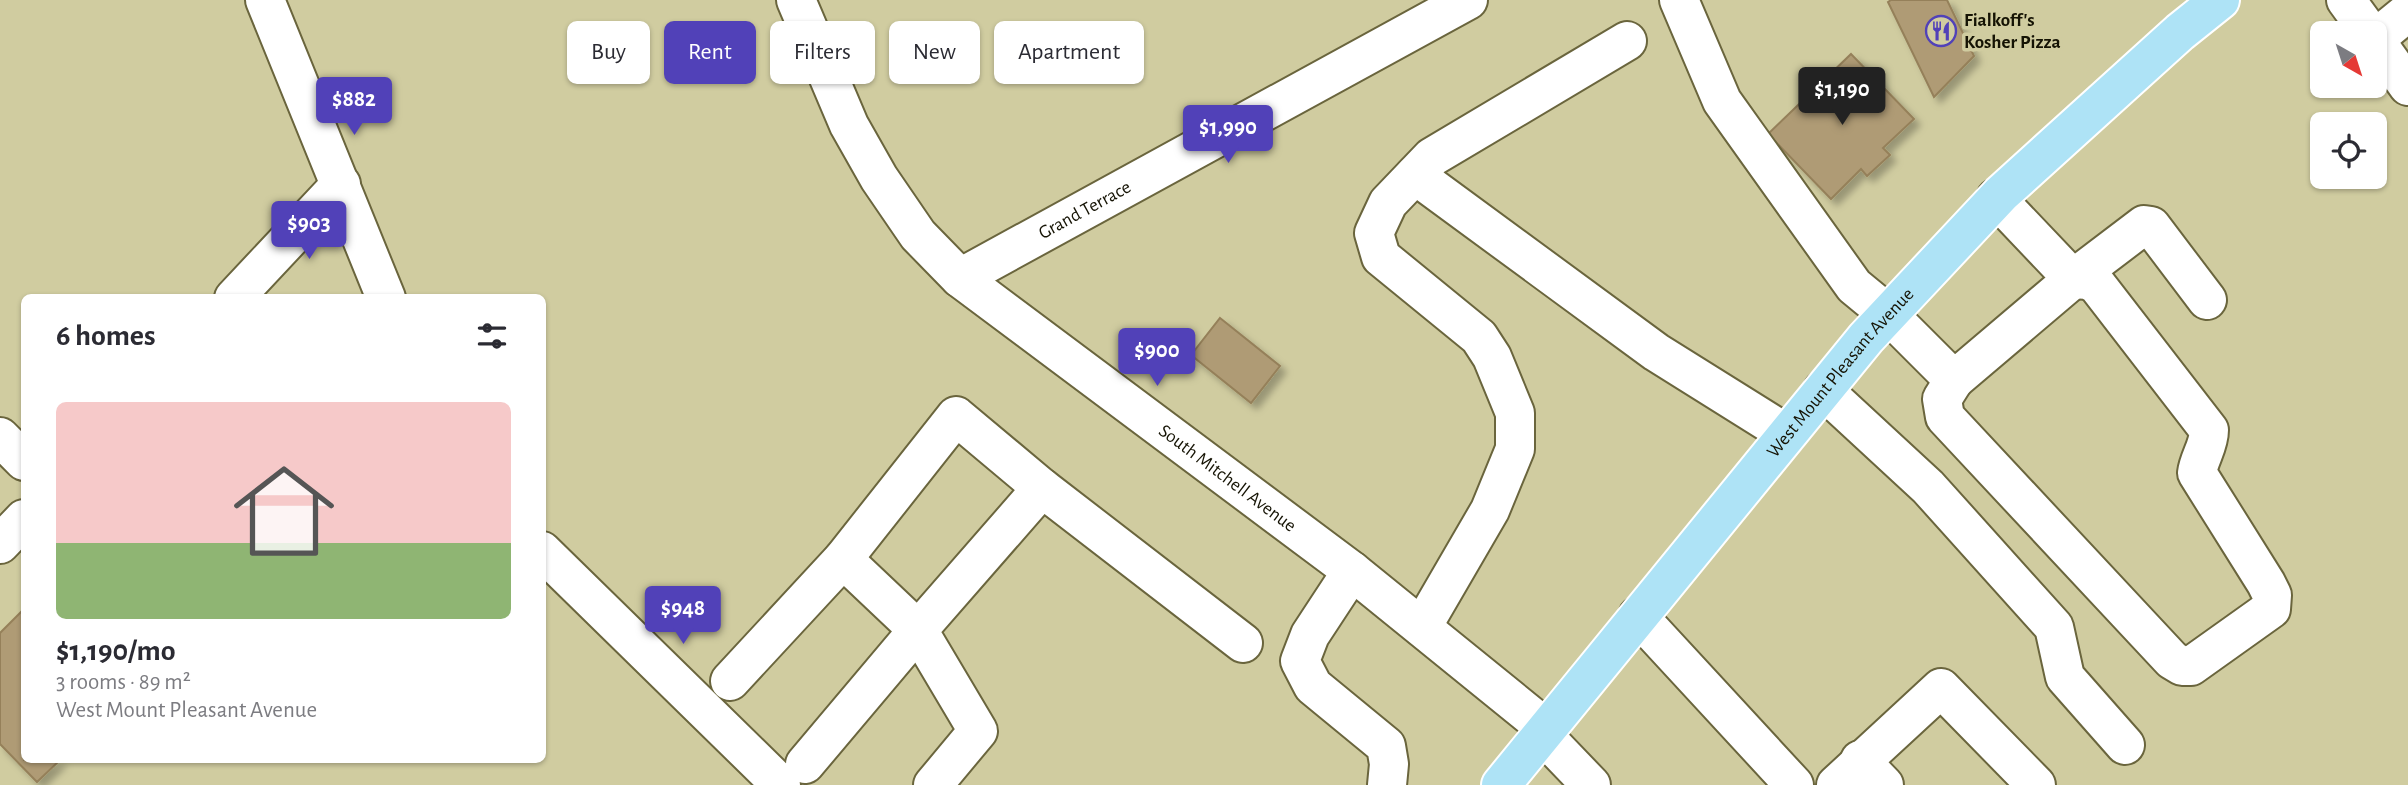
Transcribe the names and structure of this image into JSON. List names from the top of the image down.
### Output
{
  "streets": {
    "main road": ["West Mount Pleasant Avenue"],
    "street": ["Grand Terrace", "South Mitchell Avenue"]
  },
  "crossings": [
    ["Grand Terrace", "South Mitchell Avenue"],
    ["West Mount Pleasant Avenue", "South Mitchell Avenue"]
  ],
  "places": {
    "restaurant": ["Fialkoff's Kosher Pizza"]
  },
  "north": "bottom right",
  "page": {
    "chip": [
      "Buy",
      "Rent",
      "Filters",
      "New",
      "Apartment"
    ],
    "price": [
      "$1,190",
      "$882",
      "$1,990",
      "$903",
      "$900",
      "$948"
    ],
    "heading": "6 homes",
    "list": [
      {
        "name": "$1,190/mo",
        "note": "3 rooms · 89 m² · West Mount Pleasant Avenue"
      }
    ]
  }
}
